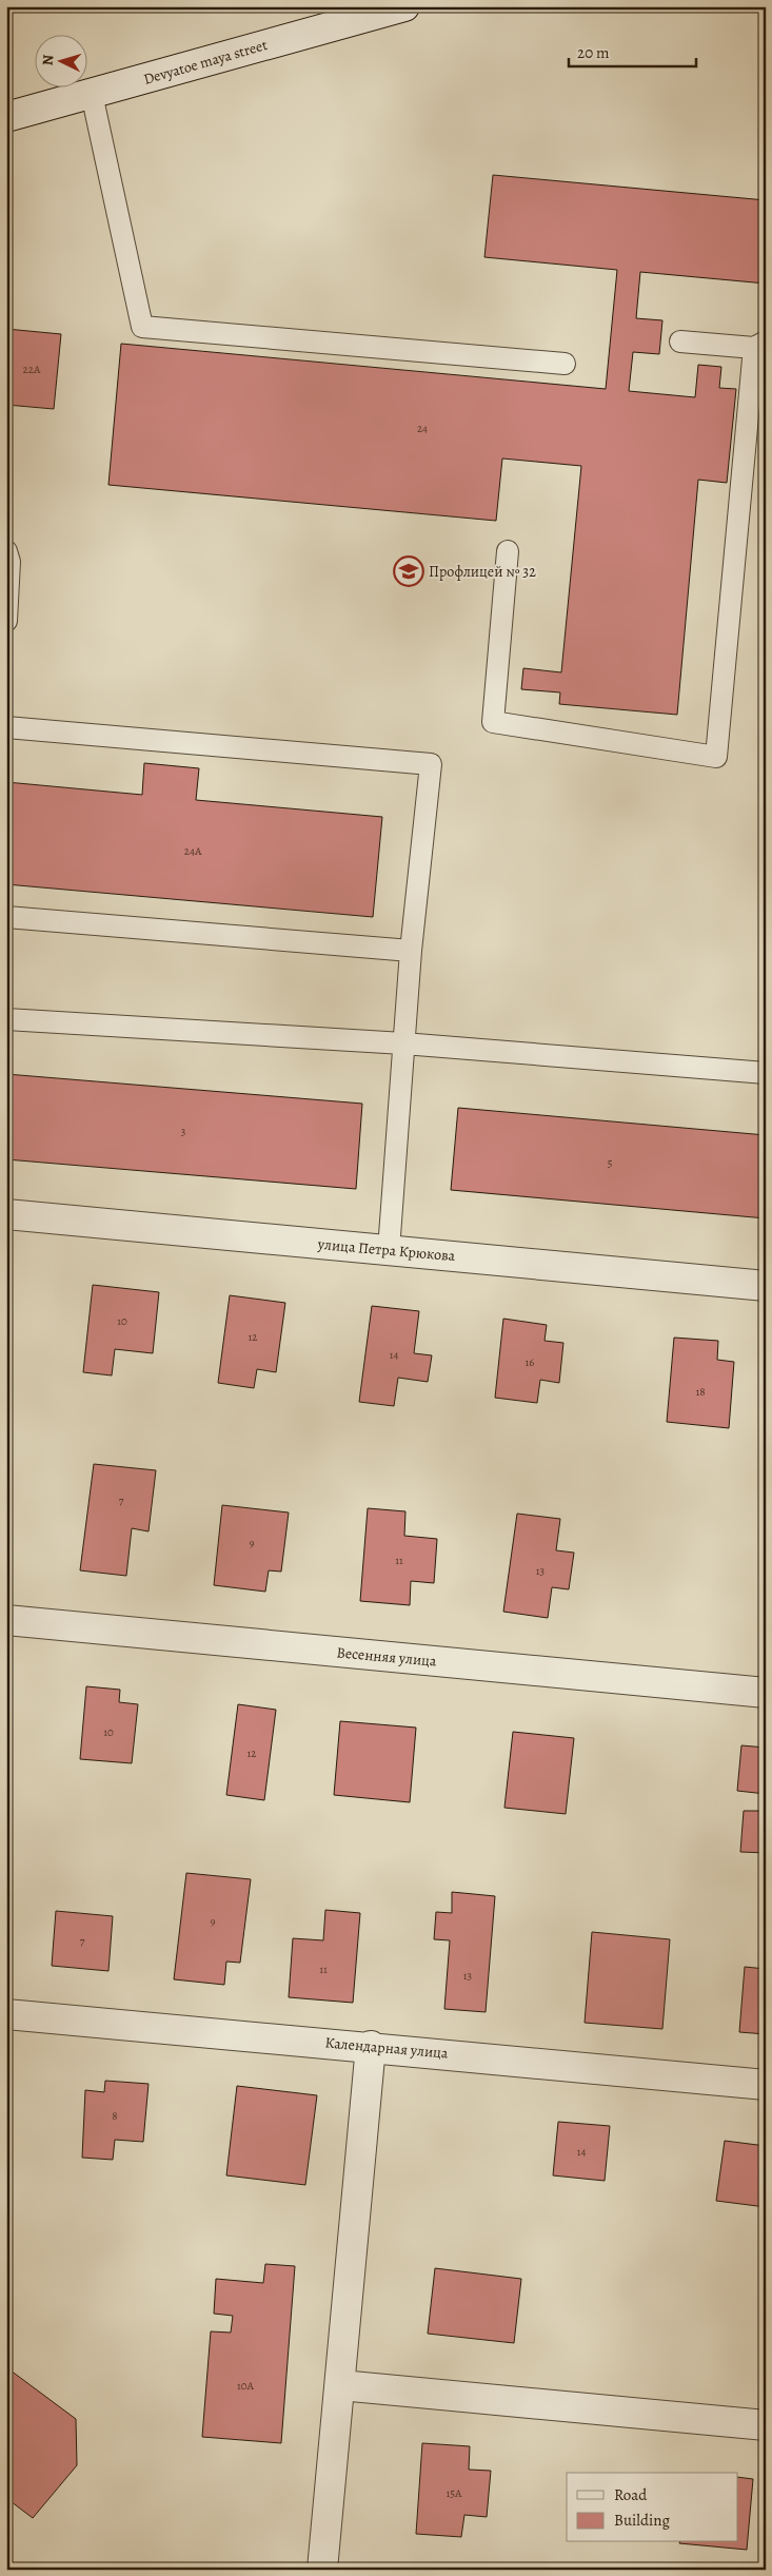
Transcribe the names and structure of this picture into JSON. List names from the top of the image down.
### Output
{
  "streets": {
    "street": [
      "Devyatoe maya street",
      "улица Петра Крюкова",
      "Весенняя улица",
      "Календарная улица"
    ]
  },
  "places": {
    "school or university": ["Профлицей № 32"]
  },
  "house_numbers": [
    "22А",
    "24",
    "24А",
    "3",
    "5",
    "10",
    "12",
    "14",
    "16",
    "18",
    "7",
    "9",
    "11",
    "13",
    "10",
    "12",
    "9",
    "7",
    "11",
    "13",
    "8",
    "14",
    "10А",
    "15А"
  ],
  "legend": ["Road", "Building"],
  "scale_bar": "20 m",
  "north": "left"
}
